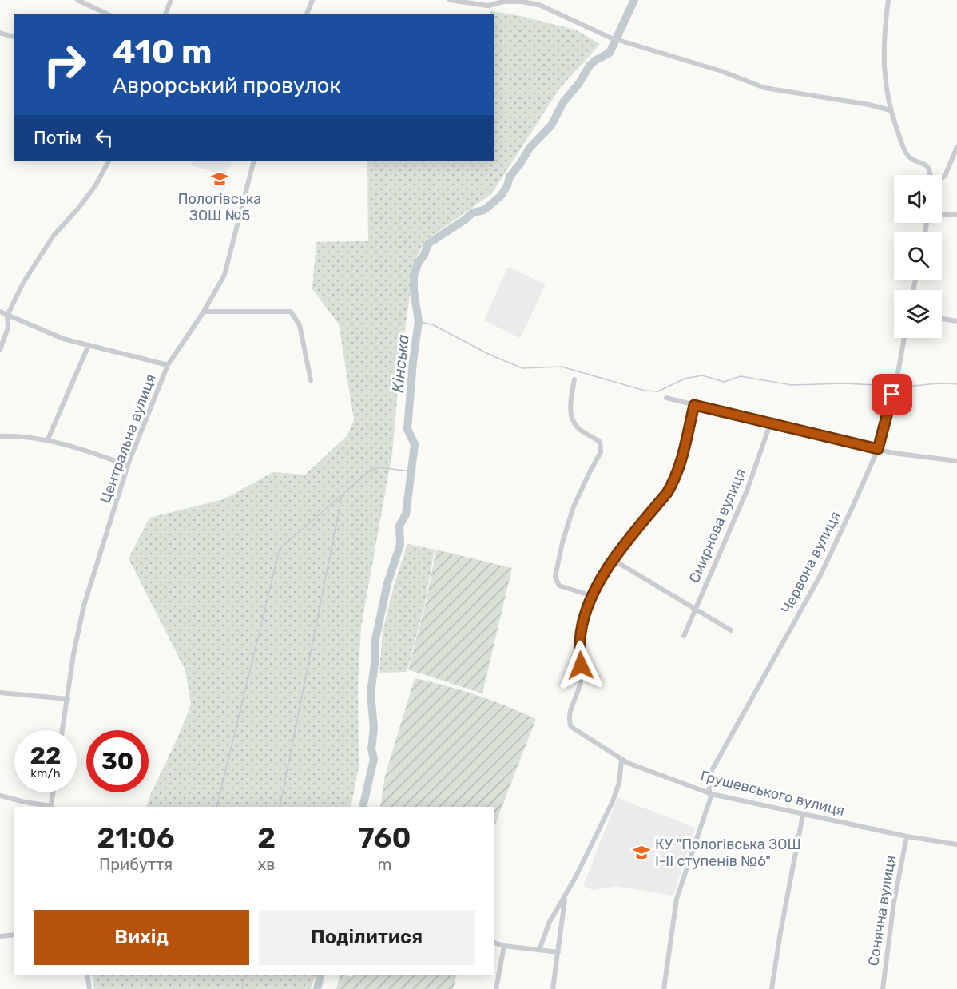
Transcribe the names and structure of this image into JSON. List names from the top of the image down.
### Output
{
  "streets": {
    "street": [
      "Центральна вулиця",
      "Смирнова вулиця",
      "Червона вулиця",
      "Грушевського вулиця",
      "Сонячна вулиця"
    ]
  },
  "crossings": [
    ["Червона вулиця", "Грушевського вулиця"],
    ["Грушевського вулиця", "Сонячна вулиця"]
  ],
  "water": ["Кінська"],
  "places": {
    "school or university": ["Пологівська ЗОШ №5", "КУ \"Пологівська ЗОШ І-ІІ ступенів №6\""]
  },
  "page": {
    "turn": ["410 m", "Аврорський провулок"],
    "then": "Потім",
    "speed": "22 km/h",
    "limit": "30",
    "eta": [
      "21:06",
      "Прибуття",
      "2",
      "хв",
      "760",
      "m"
    ],
    "buttons": ["Вихід", "Поділитися"]
  }
}
